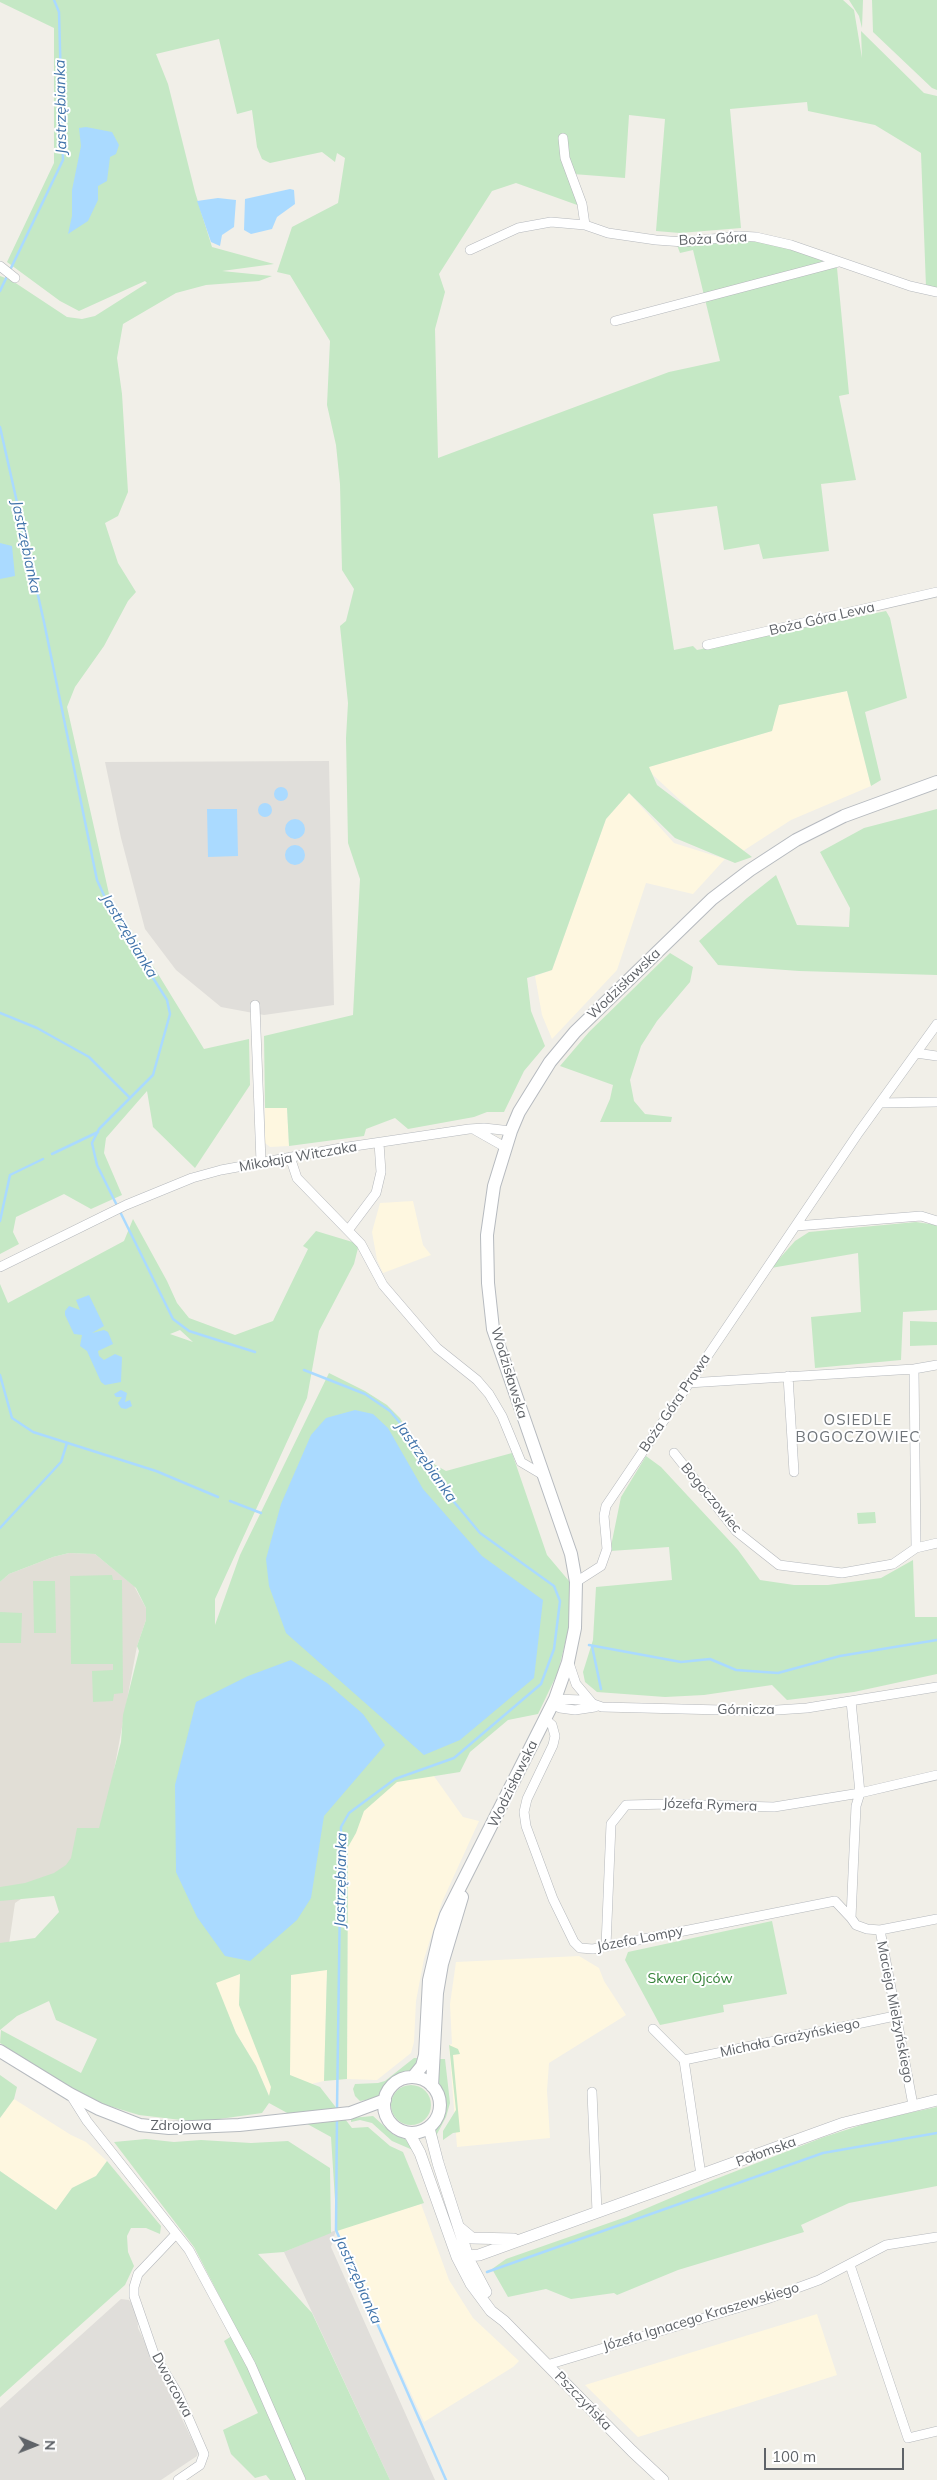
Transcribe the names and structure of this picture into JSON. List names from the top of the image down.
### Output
{
  "streets": {
    "main road": ["Wodzisławska", "Zdrojowa"],
    "street": [
      "Boża Góra",
      "Boża Góra Lewa",
      "Mikołaja Witczaka",
      "Boża Góra Prawa",
      "Bogoczowiec",
      "Górnicza",
      "Józefa Rymera",
      "Józefa Lompy",
      "Macieja Mielżyńskiego",
      "Michała Grażyńskiego",
      "Połomska",
      "Józefa Ignacego Kraszewskiego",
      "Dworcowa",
      "Pszczyńska"
    ]
  },
  "crossings": [
    ["Wodzisławska", "Mikołaja Witczaka"],
    ["Wodzisławska", "Boża Góra Prawa"],
    ["Wodzisławska", "Górnicza"],
    ["Wodzisławska", "Józefa Lompy"],
    ["Wodzisławska", "Zdrojowa"],
    ["Wodzisławska", "Pszczyńska"],
    ["Józefa Rymera", "Józefa Lompy"],
    ["Józefa Lompy", "Macieja Mielżyńskiego"],
    ["Macieja Mielżyńskiego", "Michała Grażyńskiego"],
    ["Macieja Mielżyńskiego", "Połomska"],
    ["Zdrojowa", "Pszczyńska"],
    ["Połomska", "Pszczyńska"],
    ["Józefa Ignacego Kraszewskiego", "Pszczyńska"]
  ],
  "districts": ["OSIEDLE BOGOCZOWIEC"],
  "water": ["Jastrzębianka"],
  "parks": ["Skwer Ojców"],
  "scale_bar": "100 m",
  "north": "right"
}
